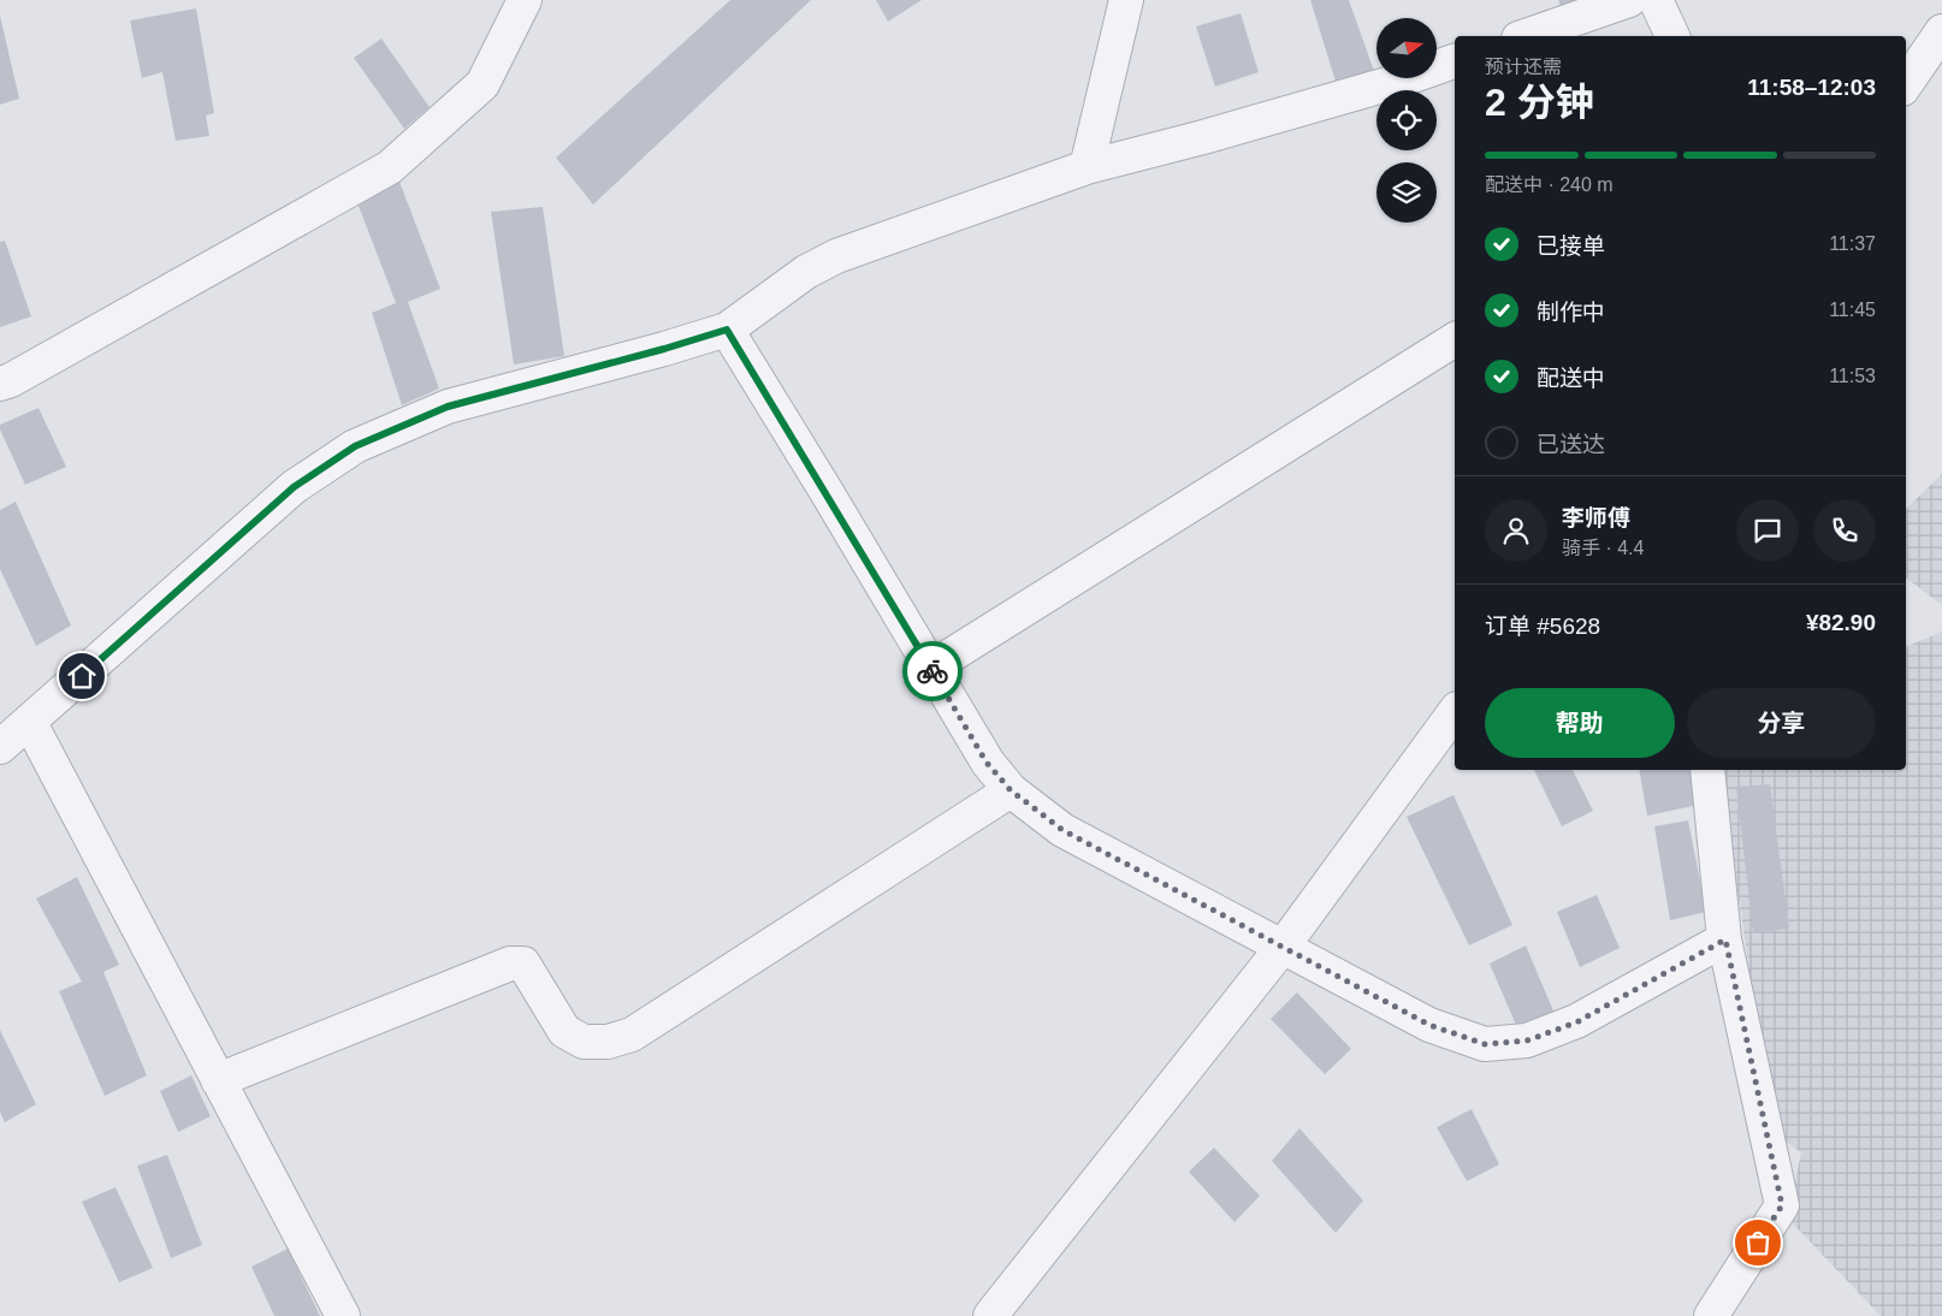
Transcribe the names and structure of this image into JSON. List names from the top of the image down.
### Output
{
  "north": "right",
  "page": {
    "heading": ["2 分钟", "预计还需", "11:58–12:03"],
    "panel": [
      "李师傅",
      "骑手 · 4.4",
      "订单 #5628",
      "¥82.90"
    ],
    "bar": "配送中 · 240 m",
    "list": [
      ["已接单", "11:37"],
      ["制作中", "11:45"],
      ["配送中", "11:53"],
      "已送达"
    ],
    "buttons": ["帮助", "分享"]
  }
}
